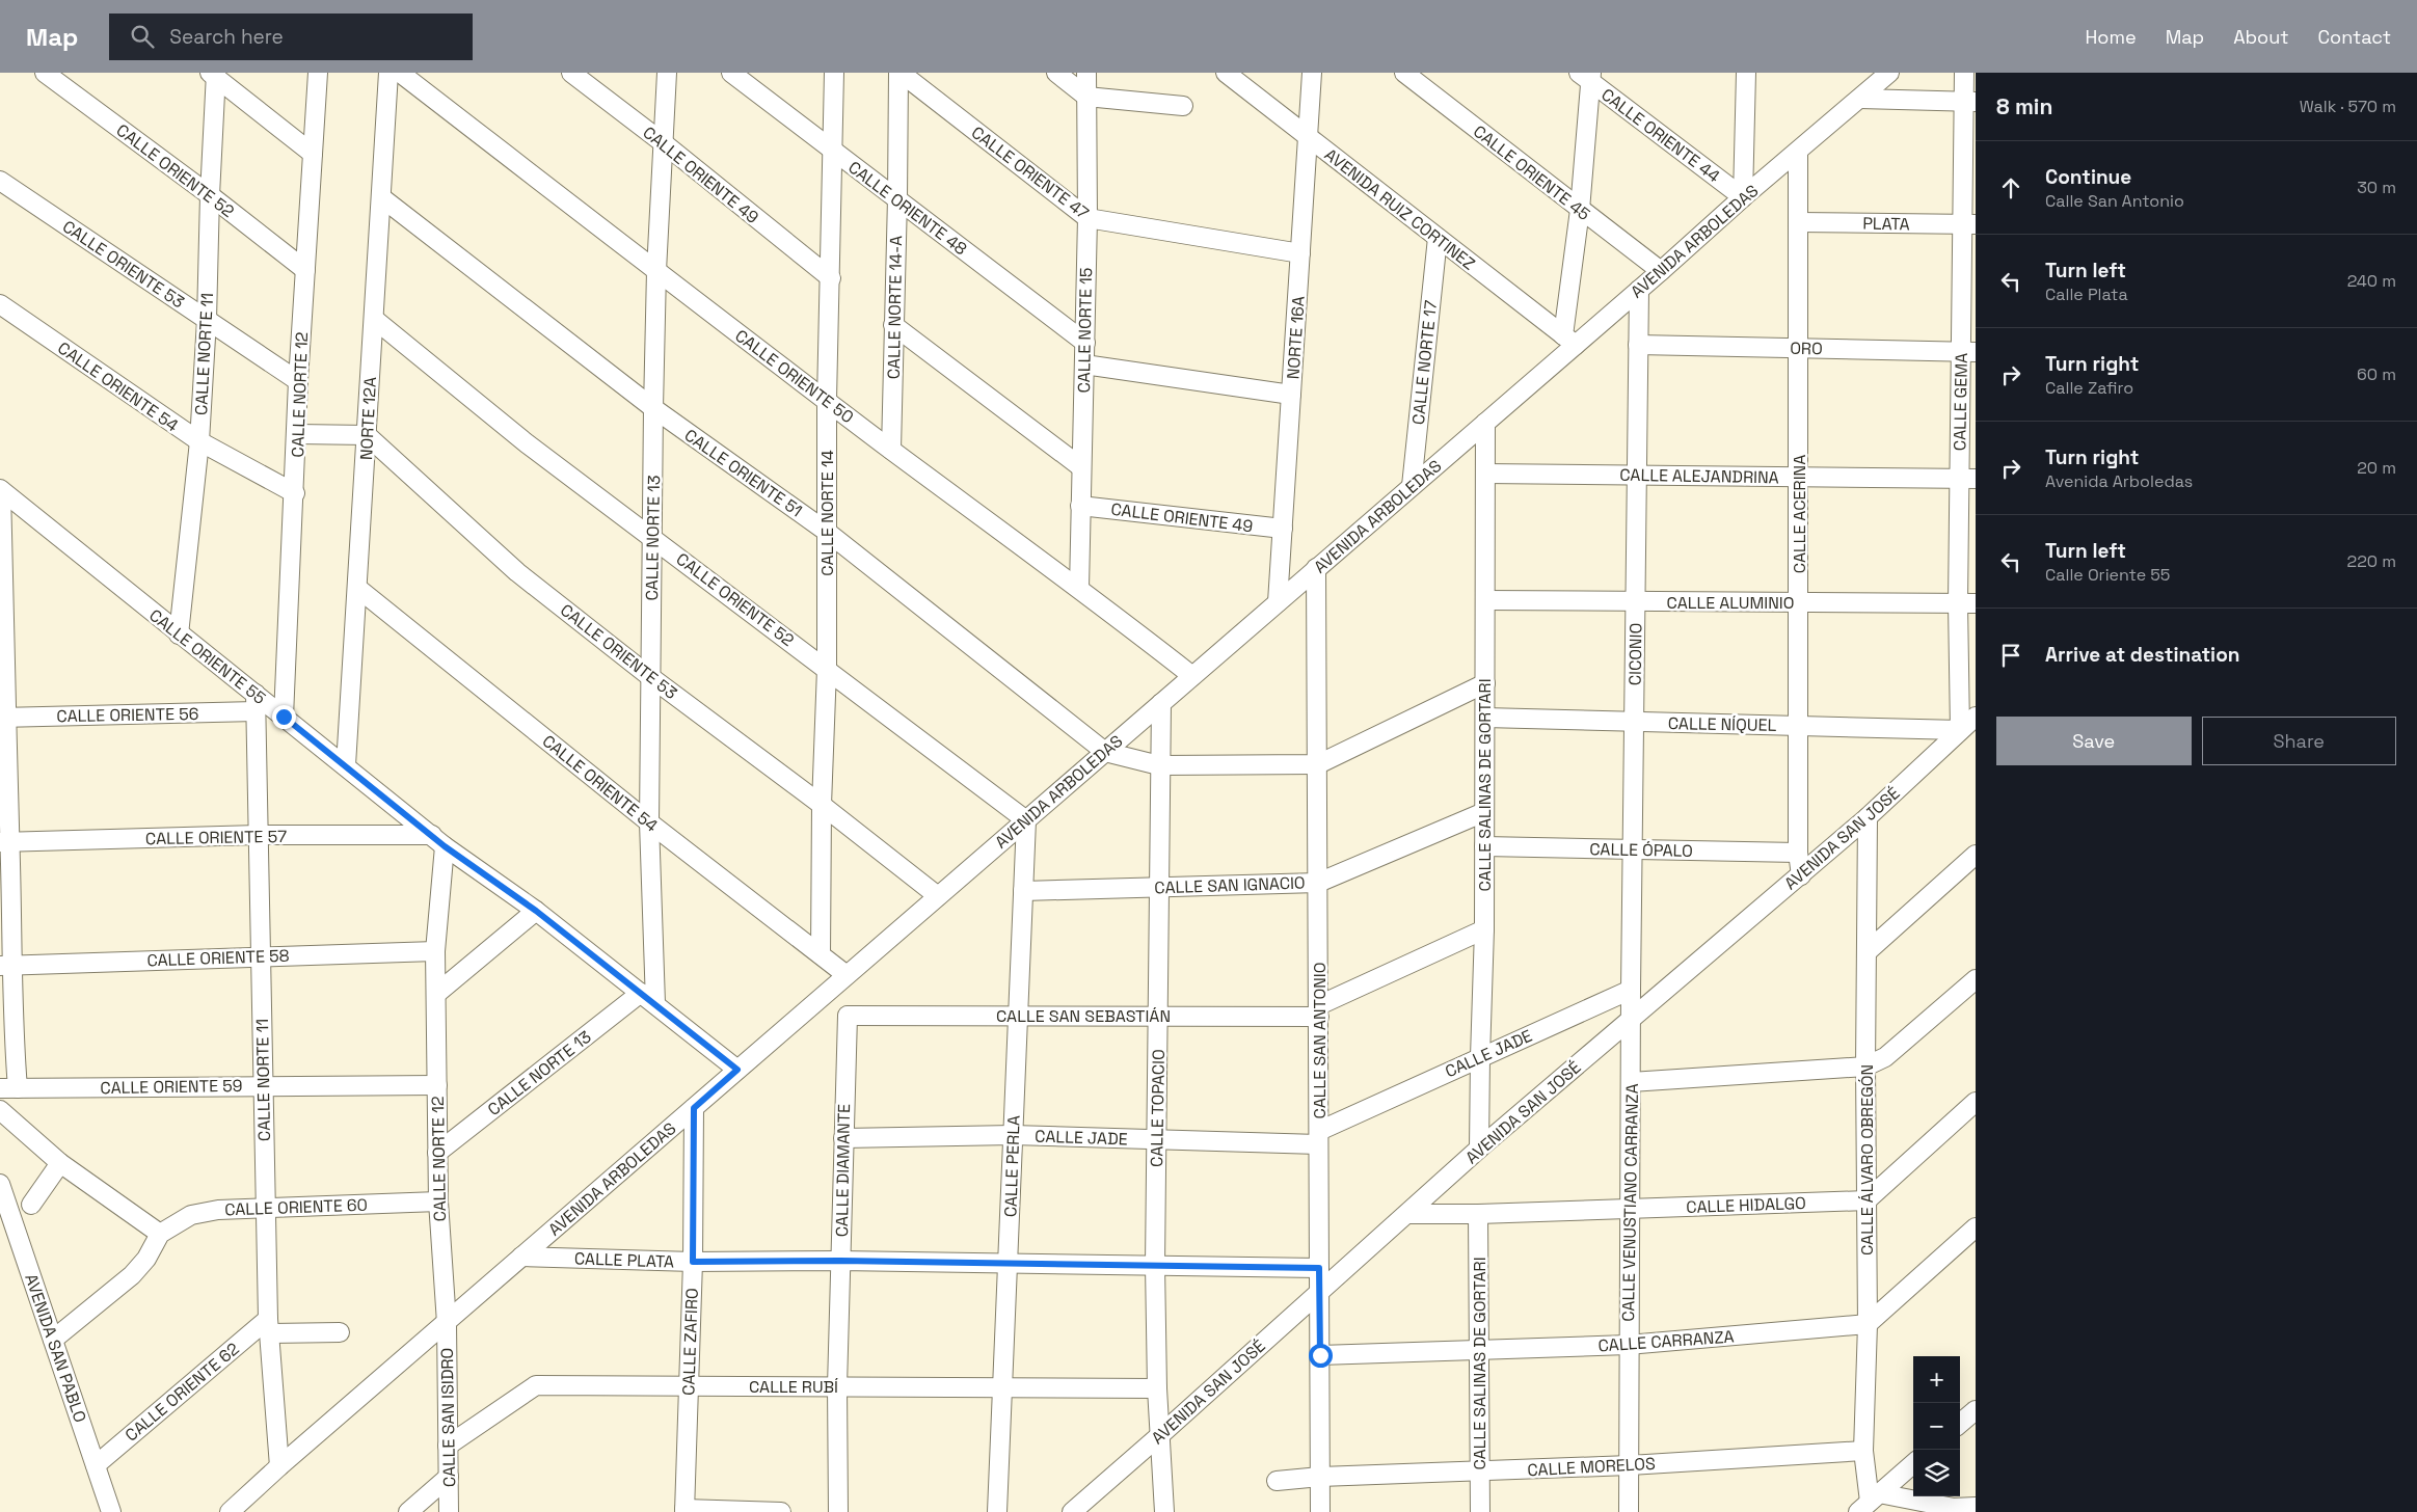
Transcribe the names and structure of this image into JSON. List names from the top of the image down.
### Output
{
  "streets": {
    "street": [
      "CALLE ORIENTE 44",
      "CALLE ORIENTE 52",
      "CALLE ORIENTE 47",
      "CALLE ORIENTE 45",
      "CALLE ORIENTE 49",
      "CALLE ORIENTE 48",
      "AVENIDA RUIZ CORTINEZ",
      "PLATA",
      "AVENIDA ARBOLEDAS",
      "CALLE ORIENTE 53",
      "CALLE NORTE 14-A",
      "CALLE NORTE 15",
      "NORTE 16A",
      "ORO",
      "CALLE NORTE 11",
      "CALLE NORTE 17",
      "CALLE ORIENTE 50",
      "CALLE ORIENTE 54",
      "CALLE NORTE 12",
      "CALLE GEMA",
      "NORTE 12A",
      "CALLE ORIENTE 51",
      "CALLE ALEJANDRINA",
      "CALLE NORTE 14",
      "CALLE ACERINA",
      "CALLE NORTE 13",
      "CALLE ALUMINIO",
      "CICONIO",
      "CALLE ORIENTE 55",
      "CALLE ORIENTE 56",
      "CALLE NÍQUEL",
      "CALLE SALINAS DE GORTARI",
      "CALLE ORIENTE 57",
      "AVENIDA SAN JOSÉ",
      "CALLE ÓPALO",
      "CALLE SAN IGNACIO",
      "CALLE ORIENTE 58",
      "CALLE SAN SEBASTIÁN",
      "CALLE SAN ANTONIO",
      "CALLE JADE",
      "CALLE ORIENTE 59",
      "CALLE TOPACIO",
      "CALLE ÁLVARO OBREGÓN",
      "CALLE PERLA",
      "CALLE DIAMANTE",
      "CALLE VENUSTIANO CARRANZA",
      "CALLE HIDALGO",
      "CALLE ORIENTE 60",
      "CALLE PLATA",
      "CALLE CARRANZA",
      "CALLE ZAFIRO",
      "AVENIDA SAN PABLO",
      "CALLE RUBÍ",
      "CALLE ORIENTE 62",
      "CALLE SAN ISIDRO",
      "CALLE MORELOS"
    ]
  },
  "crossings": [
    ["CALLE ORIENTE 44", "AVENIDA ARBOLEDAS"],
    ["CALLE ORIENTE 52", "AVENIDA ARBOLEDAS"],
    ["CALLE ORIENTE 52", "CALLE NORTE 11"],
    ["CALLE ORIENTE 52", "CALLE NORTE 12"],
    ["CALLE ORIENTE 52", "NORTE 12A"],
    ["CALLE ORIENTE 52", "CALLE NORTE 14"],
    ["CALLE ORIENTE 52", "CALLE NORTE 13"],
    ["CALLE ORIENTE 52", "CALLE PERLA"],
    ["CALLE ORIENTE 47", "CALLE NORTE 14-A"],
    ["CALLE ORIENTE 47", "CALLE NORTE 15"],
    ["CALLE ORIENTE 47", "NORTE 16A"],
    ["CALLE ORIENTE 45", "AVENIDA ARBOLEDAS"],
    ["CALLE ORIENTE 49", "CALLE NORTE 15"],
    ["CALLE ORIENTE 49", "NORTE 16A"],
    ["CALLE ORIENTE 49", "CALLE NORTE 14"],
    ["CALLE ORIENTE 49", "CALLE NORTE 13"],
    ["CALLE ORIENTE 48", "CALLE NORTE 14-A"],
    ["CALLE ORIENTE 48", "CALLE NORTE 15"],
    ["CALLE ORIENTE 48", "CALLE NORTE 14"],
    ["AVENIDA RUIZ CORTINEZ", "AVENIDA ARBOLEDAS"],
    ["AVENIDA RUIZ CORTINEZ", "NORTE 16A"],
    ["AVENIDA RUIZ CORTINEZ", "CALLE NORTE 17"],
    ["PLATA", "CALLE GEMA"],
    ["PLATA", "CALLE ACERINA"],
    ["AVENIDA ARBOLEDAS", "CALLE ORIENTE 53"],
    ["AVENIDA ARBOLEDAS", "NORTE 16A"],
    ["AVENIDA ARBOLEDAS", "CALLE NORTE 11"],
    ["AVENIDA ARBOLEDAS", "CALLE NORTE 17"],
    ["AVENIDA ARBOLEDAS", "CALLE ORIENTE 50"],
    ["AVENIDA ARBOLEDAS", "CALLE ORIENTE 54"],
    ["AVENIDA ARBOLEDAS", "CALLE NORTE 12"],
    ["AVENIDA ARBOLEDAS", "CALLE ORIENTE 51"],
    ["AVENIDA ARBOLEDAS", "CALLE ACERINA"],
    ["AVENIDA ARBOLEDAS", "CICONIO"],
    ["AVENIDA ARBOLEDAS", "CALLE ORIENTE 55"],
    ["AVENIDA ARBOLEDAS", "CALLE SALINAS DE GORTARI"],
    ["AVENIDA ARBOLEDAS", "CALLE SAN ANTONIO"],
    ["AVENIDA ARBOLEDAS", "CALLE TOPACIO"],
    ["AVENIDA ARBOLEDAS", "CALLE PERLA"],
    ["AVENIDA ARBOLEDAS", "CALLE PLATA"],
    ["AVENIDA ARBOLEDAS", "CALLE ZAFIRO"],
    ["AVENIDA ARBOLEDAS", "CALLE SAN ISIDRO"],
    ["CALLE ORIENTE 53", "CALLE NORTE 11"],
    ["CALLE ORIENTE 53", "CALLE NORTE 12"],
    ["CALLE ORIENTE 53", "NORTE 12A"],
    ["CALLE ORIENTE 53", "CALLE NORTE 14"],
    ["CALLE ORIENTE 53", "CALLE NORTE 13"],
    ["CALLE NORTE 14-A", "CALLE ORIENTE 50"],
    ["CALLE NORTE 15", "CALLE ORIENTE 50"],
    ["ORO", "CALLE GEMA"],
    ["ORO", "CALLE ACERINA"],
    ["ORO", "CICONIO"],
    ["CALLE NORTE 11", "CALLE ORIENTE 54"],
    ["CALLE NORTE 11", "CALLE ORIENTE 55"],
    ["CALLE NORTE 11", "CALLE ORIENTE 56"],
    ["CALLE NORTE 11", "CALLE ORIENTE 57"],
    ["CALLE NORTE 11", "CALLE ORIENTE 58"],
    ["CALLE NORTE 11", "CALLE ORIENTE 59"],
    ["CALLE NORTE 11", "CALLE ORIENTE 60"],
    ["CALLE NORTE 11", "CALLE ORIENTE 62"],
    ["CALLE ORIENTE 50", "CALLE NORTE 14"],
    ["CALLE ORIENTE 50", "CALLE NORTE 13"],
    ["CALLE ORIENTE 54", "CALLE NORTE 12"],
    ["CALLE ORIENTE 54", "NORTE 12A"],
    ["CALLE ORIENTE 54", "CALLE NORTE 14"],
    ["CALLE ORIENTE 54", "CALLE NORTE 13"],
    ["CALLE NORTE 12", "CALLE NORTE 13"],
    ["CALLE NORTE 12", "CALLE ORIENTE 55"],
    ["CALLE NORTE 12", "CALLE ORIENTE 57"],
    ["CALLE NORTE 12", "CALLE ORIENTE 58"],
    ["CALLE NORTE 12", "CALLE ORIENTE 59"],
    ["CALLE NORTE 12", "CALLE ORIENTE 60"],
    ["CALLE NORTE 12", "CALLE SAN ISIDRO"],
    ["CALLE GEMA", "CALLE ALEJANDRINA"],
    ["CALLE GEMA", "CALLE ALUMINIO"],
    ["CALLE GEMA", "CALLE NÍQUEL"],
    ["CALLE GEMA", "AVENIDA SAN JOSÉ"],
    ["NORTE 12A", "CALLE ORIENTE 51"],
    ["NORTE 12A", "CALLE ORIENTE 55"],
    ["CALLE ORIENTE 51", "CALLE NORTE 14"],
    ["CALLE ORIENTE 51", "CALLE NORTE 13"],
    ["CALLE ALEJANDRINA", "CALLE ACERINA"],
    ["CALLE ALEJANDRINA", "CICONIO"],
    ["CALLE ALEJANDRINA", "CALLE SALINAS DE GORTARI"],
    ["CALLE ACERINA", "CALLE ALUMINIO"],
    ["CALLE ACERINA", "CALLE NÍQUEL"],
    ["CALLE ACERINA", "AVENIDA SAN JOSÉ"],
    ["CALLE ACERINA", "CALLE ÓPALO"],
    ["CALLE NORTE 13", "CALLE ORIENTE 55"],
    ["CALLE ALUMINIO", "CICONIO"],
    ["CALLE ALUMINIO", "CALLE SALINAS DE GORTARI"],
    ["CICONIO", "CALLE NÍQUEL"],
    ["CICONIO", "AVENIDA SAN JOSÉ"],
    ["CICONIO", "CALLE ÓPALO"],
    ["CICONIO", "CALLE JADE"],
    ["CICONIO", "CALLE VENUSTIANO CARRANZA"],
    ["CALLE ORIENTE 55", "CALLE ORIENTE 56"],
    ["CALLE ORIENTE 55", "CALLE ORIENTE 57"],
    ["CALLE NÍQUEL", "CALLE SALINAS DE GORTARI"],
    ["CALLE NÍQUEL", "AVENIDA SAN JOSÉ"],
    ["CALLE SALINAS DE GORTARI", "AVENIDA SAN JOSÉ"],
    ["CALLE SALINAS DE GORTARI", "CALLE ÓPALO"],
    ["CALLE SALINAS DE GORTARI", "CALLE SAN IGNACIO"],
    ["CALLE SALINAS DE GORTARI", "CALLE SAN SEBASTIÁN"],
    ["CALLE SALINAS DE GORTARI", "CALLE JADE"],
    ["CALLE SALINAS DE GORTARI", "CALLE HIDALGO"],
    ["CALLE SALINAS DE GORTARI", "CALLE CARRANZA"],
    ["CALLE SALINAS DE GORTARI", "CALLE MORELOS"],
    ["AVENIDA SAN JOSÉ", "CALLE SAN ANTONIO"],
    ["AVENIDA SAN JOSÉ", "CALLE TOPACIO"],
    ["AVENIDA SAN JOSÉ", "CALLE ÁLVARO OBREGÓN"],
    ["AVENIDA SAN JOSÉ", "CALLE VENUSTIANO CARRANZA"],
    ["AVENIDA SAN JOSÉ", "CALLE HIDALGO"],
    ["CALLE SAN IGNACIO", "CALLE SAN ANTONIO"],
    ["CALLE SAN IGNACIO", "CALLE TOPACIO"],
    ["CALLE SAN IGNACIO", "CALLE PERLA"],
    ["CALLE SAN SEBASTIÁN", "CALLE SAN ANTONIO"],
    ["CALLE SAN SEBASTIÁN", "CALLE TOPACIO"],
    ["CALLE SAN SEBASTIÁN", "CALLE PERLA"],
    ["CALLE SAN SEBASTIÁN", "CALLE DIAMANTE"],
    ["CALLE SAN ANTONIO", "CALLE JADE"],
    ["CALLE SAN ANTONIO", "CALLE PLATA"],
    ["CALLE SAN ANTONIO", "CALLE CARRANZA"],
    ["CALLE SAN ANTONIO", "CALLE MORELOS"],
    ["CALLE JADE", "CALLE TOPACIO"],
    ["CALLE JADE", "CALLE PERLA"],
    ["CALLE JADE", "CALLE DIAMANTE"],
    ["CALLE TOPACIO", "CALLE PLATA"],
    ["CALLE TOPACIO", "CALLE RUBÍ"],
    ["CALLE ÁLVARO OBREGÓN", "CALLE HIDALGO"],
    ["CALLE ÁLVARO OBREGÓN", "CALLE CARRANZA"],
    ["CALLE ÁLVARO OBREGÓN", "CALLE MORELOS"],
    ["CALLE PERLA", "CALLE PLATA"],
    ["CALLE PERLA", "CALLE RUBÍ"],
    ["CALLE DIAMANTE", "CALLE PLATA"],
    ["CALLE DIAMANTE", "CALLE RUBÍ"],
    ["CALLE VENUSTIANO CARRANZA", "CALLE HIDALGO"],
    ["CALLE VENUSTIANO CARRANZA", "CALLE CARRANZA"],
    ["CALLE VENUSTIANO CARRANZA", "CALLE MORELOS"],
    ["CALLE PLATA", "CALLE ZAFIRO"],
    ["CALLE ZAFIRO", "CALLE RUBÍ"],
    ["AVENIDA SAN PABLO", "CALLE ORIENTE 62"],
    ["CALLE RUBÍ", "CALLE SAN ISIDRO"]
  ],
  "page": {
    "header": "Map",
    "search": "Search here",
    "nav": [
      "Home",
      "Map",
      "About",
      "Contact"
    ],
    "heading": ["8 min", "Walk · 570 m"],
    "list": [
      ["Continue", "Calle San Antonio", "30 m"],
      ["Turn left", "Calle Plata", "240 m"],
      ["Turn right", "Calle Zafiro", "60 m"],
      ["Turn right", "Avenida Arboledas", "20 m"],
      ["Turn left", "Calle Oriente 55", "220 m"],
      "Arrive at destination"
    ],
    "buttons": ["Save", "Share"],
    "map_buttons": ["+", "−"]
  }
}
